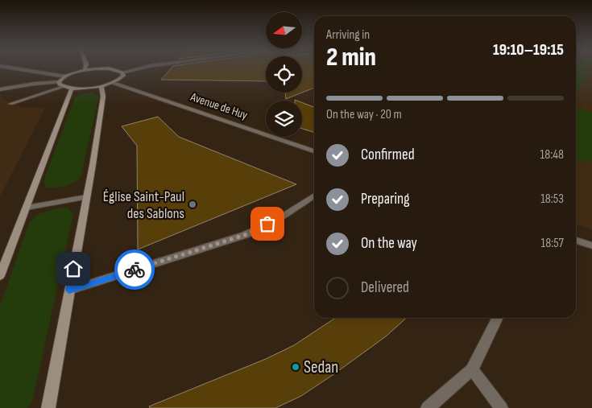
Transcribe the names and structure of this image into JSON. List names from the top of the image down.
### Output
{
  "streets": {
    "street": ["Avenue de Huy"]
  },
  "places": ["Église Saint-Paul des Sablons", "Sedan"],
  "north": "left",
  "page": {
    "heading": ["2 min", "Arriving in", "19:10–19:15"],
    "bar": "On the way · 20 m",
    "list": [
      ["Confirmed", "18:48"],
      ["Preparing", "18:53"],
      ["On the way", "18:57"],
      "Delivered"
    ]
  }
}
